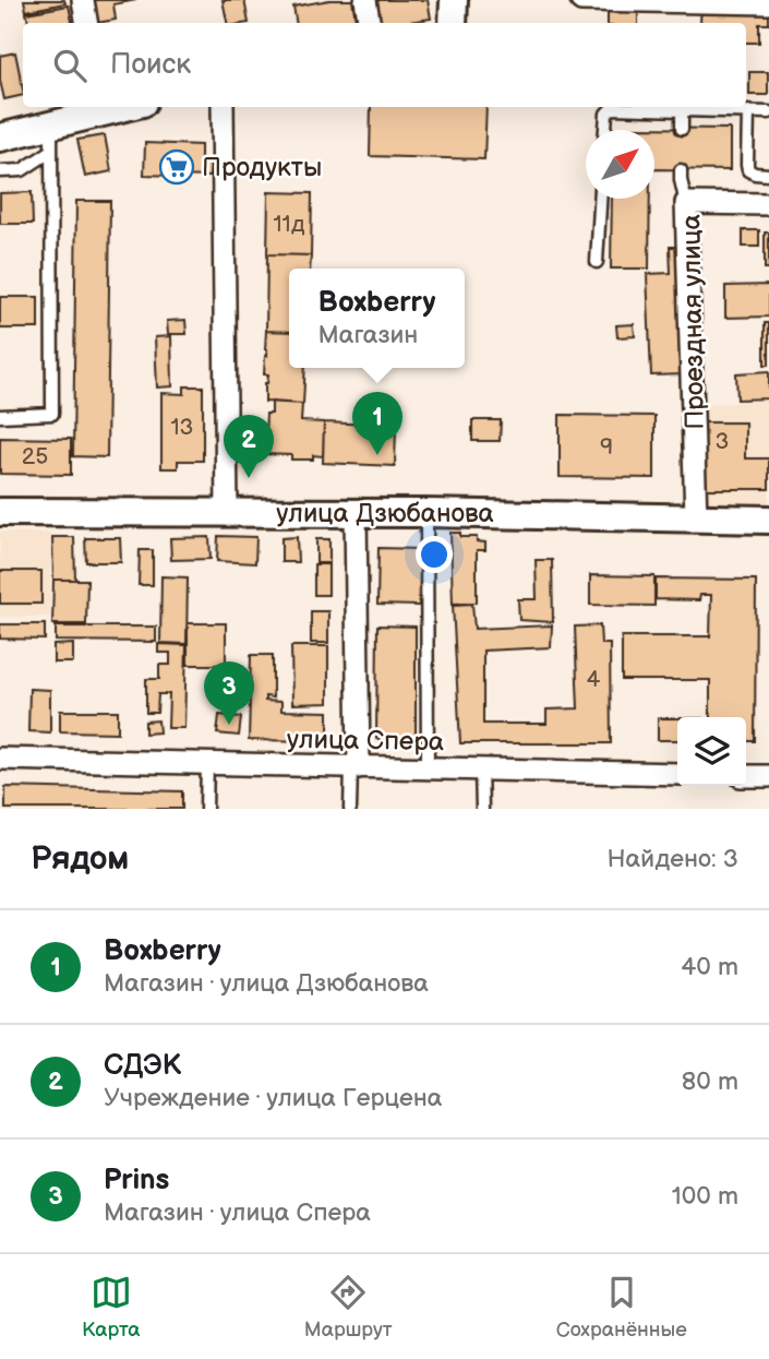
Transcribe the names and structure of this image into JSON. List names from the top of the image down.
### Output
{
  "streets": {
    "street": ["Проездная улица", "улица Дзюбанова", "улица Спера"]
  },
  "crossings": [
    ["Проездная улица", "улица Дзюбанова"]
  ],
  "places": {
    "supermarket": ["Продукты"]
  },
  "house_numbers": [
    "11д",
    "13",
    "3",
    "9",
    "25",
    "4"
  ],
  "north": "top right",
  "page": {
    "search": "Поиск",
    "popup": ["Boxberry", "Магазин"],
    "pins": ["1", "2", "3"],
    "heading": ["Рядом", "Найдено: 3"],
    "list": [
      {
        "mark": "1",
        "name": "Boxberry",
        "note": "Магазин · улица Дзюбанова",
        "value": "40 m"
      },
      {
        "mark": "2",
        "name": "СДЭК",
        "note": "Учреждение · улица Герцена",
        "value": "80 m"
      },
      {
        "mark": "3",
        "name": "Prins",
        "note": "Магазин · улица Спера",
        "value": "100 m"
      }
    ],
    "nav": ["Карта", "Маршрут", "Сохранённые"]
  }
}
